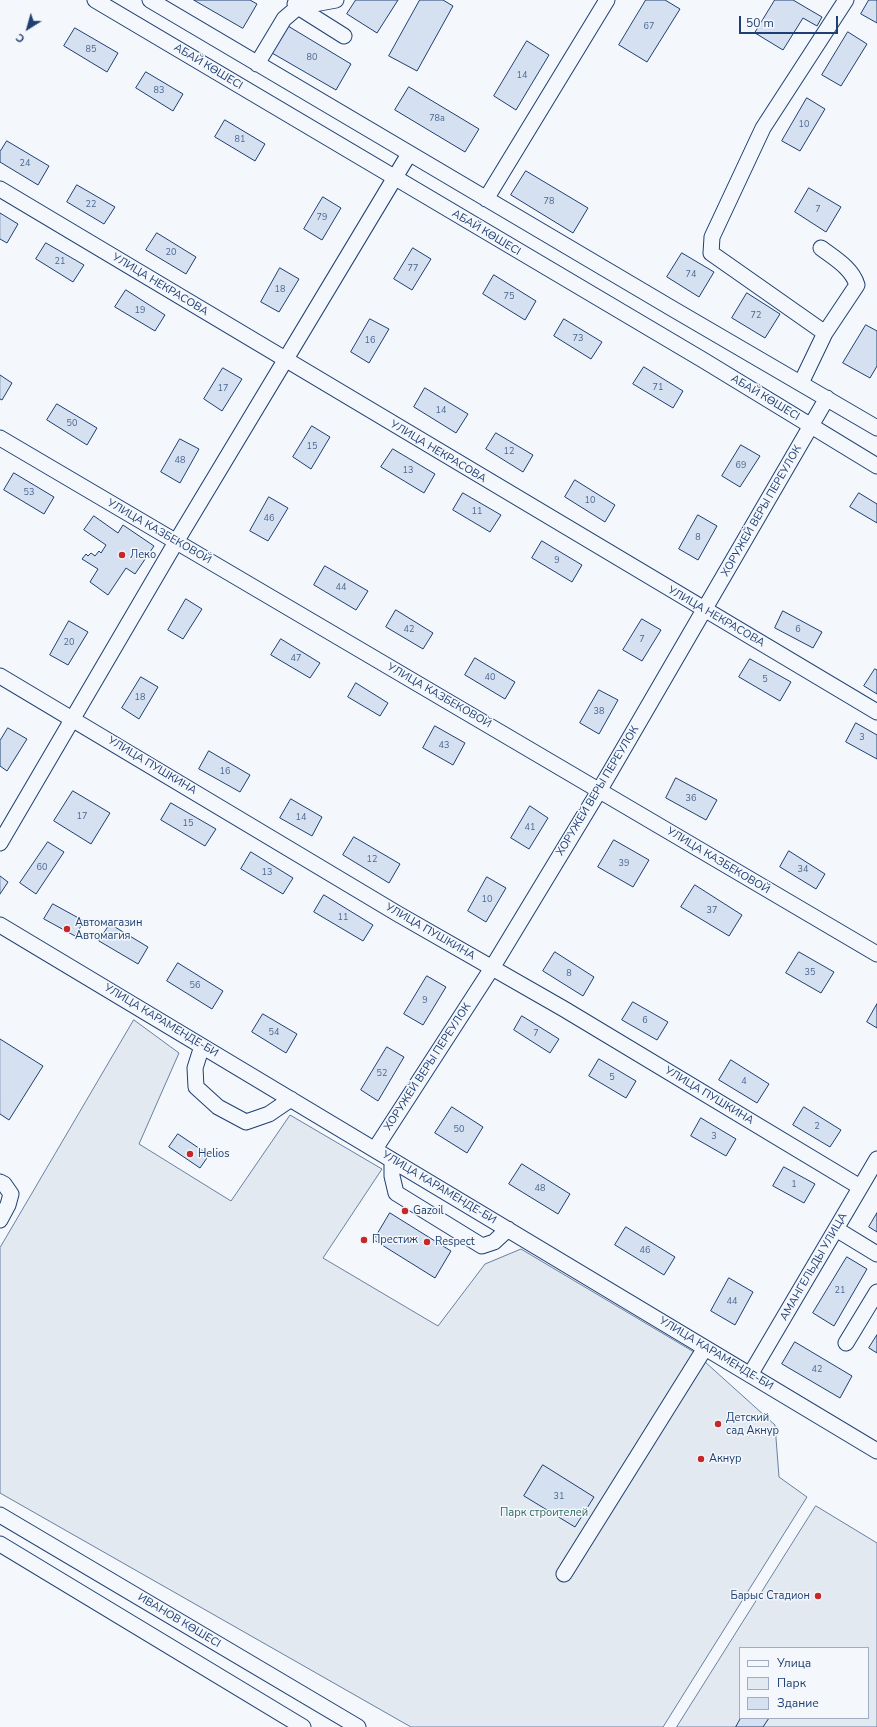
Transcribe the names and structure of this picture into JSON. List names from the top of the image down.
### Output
{
  "streets": {
    "street": [
      "АБАЙ КӨШЕСІ",
      "УЛИЦА НЕКРАСОВА",
      "ХОРУЖЕЙ ВЕРЫ ПЕРЕУЛОК",
      "УЛИЦА КАЗБЕКОВОЙ",
      "УЛИЦА ПУШКИНА",
      "УЛИЦА КАРАМЕНДЕ-БИ",
      "АМАНГЕЛЬДЫ УЛИЦА",
      "ИВАНОВ КӨШЕСІ"
    ]
  },
  "crossings": [
    ["АБАЙ КӨШЕСІ", "ХОРУЖЕЙ ВЕРЫ ПЕРЕУЛОК"],
    ["УЛИЦА НЕКРАСОВА", "ХОРУЖЕЙ ВЕРЫ ПЕРЕУЛОК"],
    ["ХОРУЖЕЙ ВЕРЫ ПЕРЕУЛОК", "УЛИЦА КАЗБЕКОВОЙ"],
    ["ХОРУЖЕЙ ВЕРЫ ПЕРЕУЛОК", "УЛИЦА ПУШКИНА"],
    ["ХОРУЖЕЙ ВЕРЫ ПЕРЕУЛОК", "УЛИЦА КАРАМЕНДЕ-БИ"],
    ["УЛИЦА ПУШКИНА", "АМАНГЕЛЬДЫ УЛИЦА"],
    ["УЛИЦА КАРАМЕНДЕ-БИ", "АМАНГЕЛЬДЫ УЛИЦА"]
  ],
  "parks": ["Парк строителей"],
  "places": [
    "Леко",
    "Автомагазин Автомагия",
    "Helios",
    "Gazoil",
    "Престиж",
    "Respect",
    "Детский сад Акнур",
    "Акнур",
    "Барыс Стадион"
  ],
  "house_numbers": [
    "67",
    "85",
    "80",
    "14",
    "83",
    "78а",
    "10",
    "81",
    "24",
    "78",
    "22",
    "7",
    "79",
    "20",
    "21",
    "77",
    "74",
    "18",
    "75",
    "19",
    "72",
    "73",
    "16",
    "71",
    "17",
    "14",
    "50",
    "15",
    "12",
    "48",
    "69",
    "13",
    "53",
    "10",
    "11",
    "46",
    "8",
    "9",
    "44",
    "42",
    "6",
    "7",
    "20",
    "47",
    "40",
    "5",
    "18",
    "38",
    "3",
    "43",
    "16",
    "36",
    "17",
    "14",
    "15",
    "41",
    "12",
    "39",
    "60",
    "34",
    "13",
    "10",
    "37",
    "11",
    "35",
    "8",
    "56",
    "9",
    "6",
    "54",
    "7",
    "52",
    "5",
    "4",
    "2",
    "50",
    "3",
    "1",
    "48",
    "46",
    "21",
    "44",
    "42",
    "31"
  ],
  "legend": ["Улица", "Парк", "Здание"],
  "scale_bar": "50 m",
  "north": "bottom left"
}
